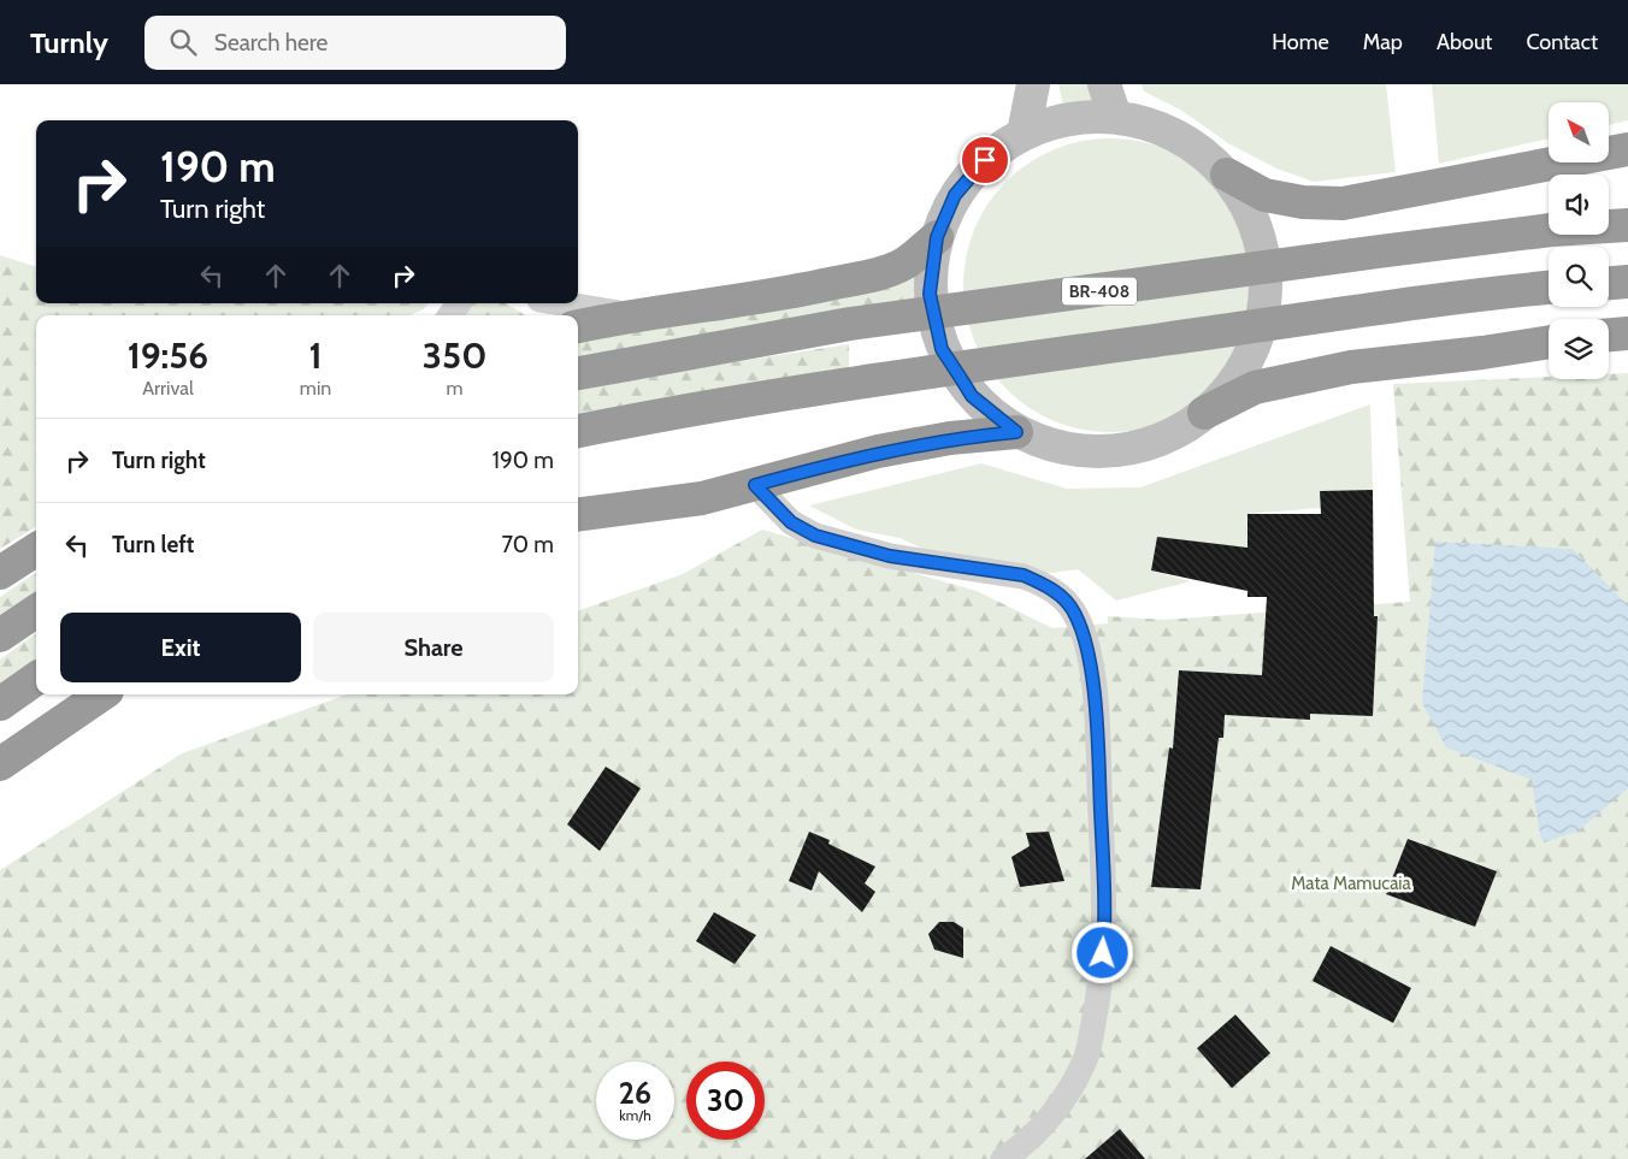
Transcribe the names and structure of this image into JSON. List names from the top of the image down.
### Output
{
  "streets": {
    "highway": ["BR-408"]
  },
  "parks": ["Mata Mamucaia"],
  "north": "top left",
  "page": {
    "header": "Turnly",
    "search": "Search here",
    "nav": [
      "Home",
      "Map",
      "About",
      "Contact"
    ],
    "turn": ["190 m", "Turn right"],
    "eta": [
      "19:56",
      "Arrival",
      "1",
      "min",
      "350",
      "m"
    ],
    "list": [
      {
        "name": "Turn right",
        "value": "190 m"
      },
      {
        "name": "Turn left",
        "value": "70 m"
      }
    ],
    "buttons": ["Exit", "Share"],
    "speed": "26 km/h",
    "limit": "30"
  }
}
